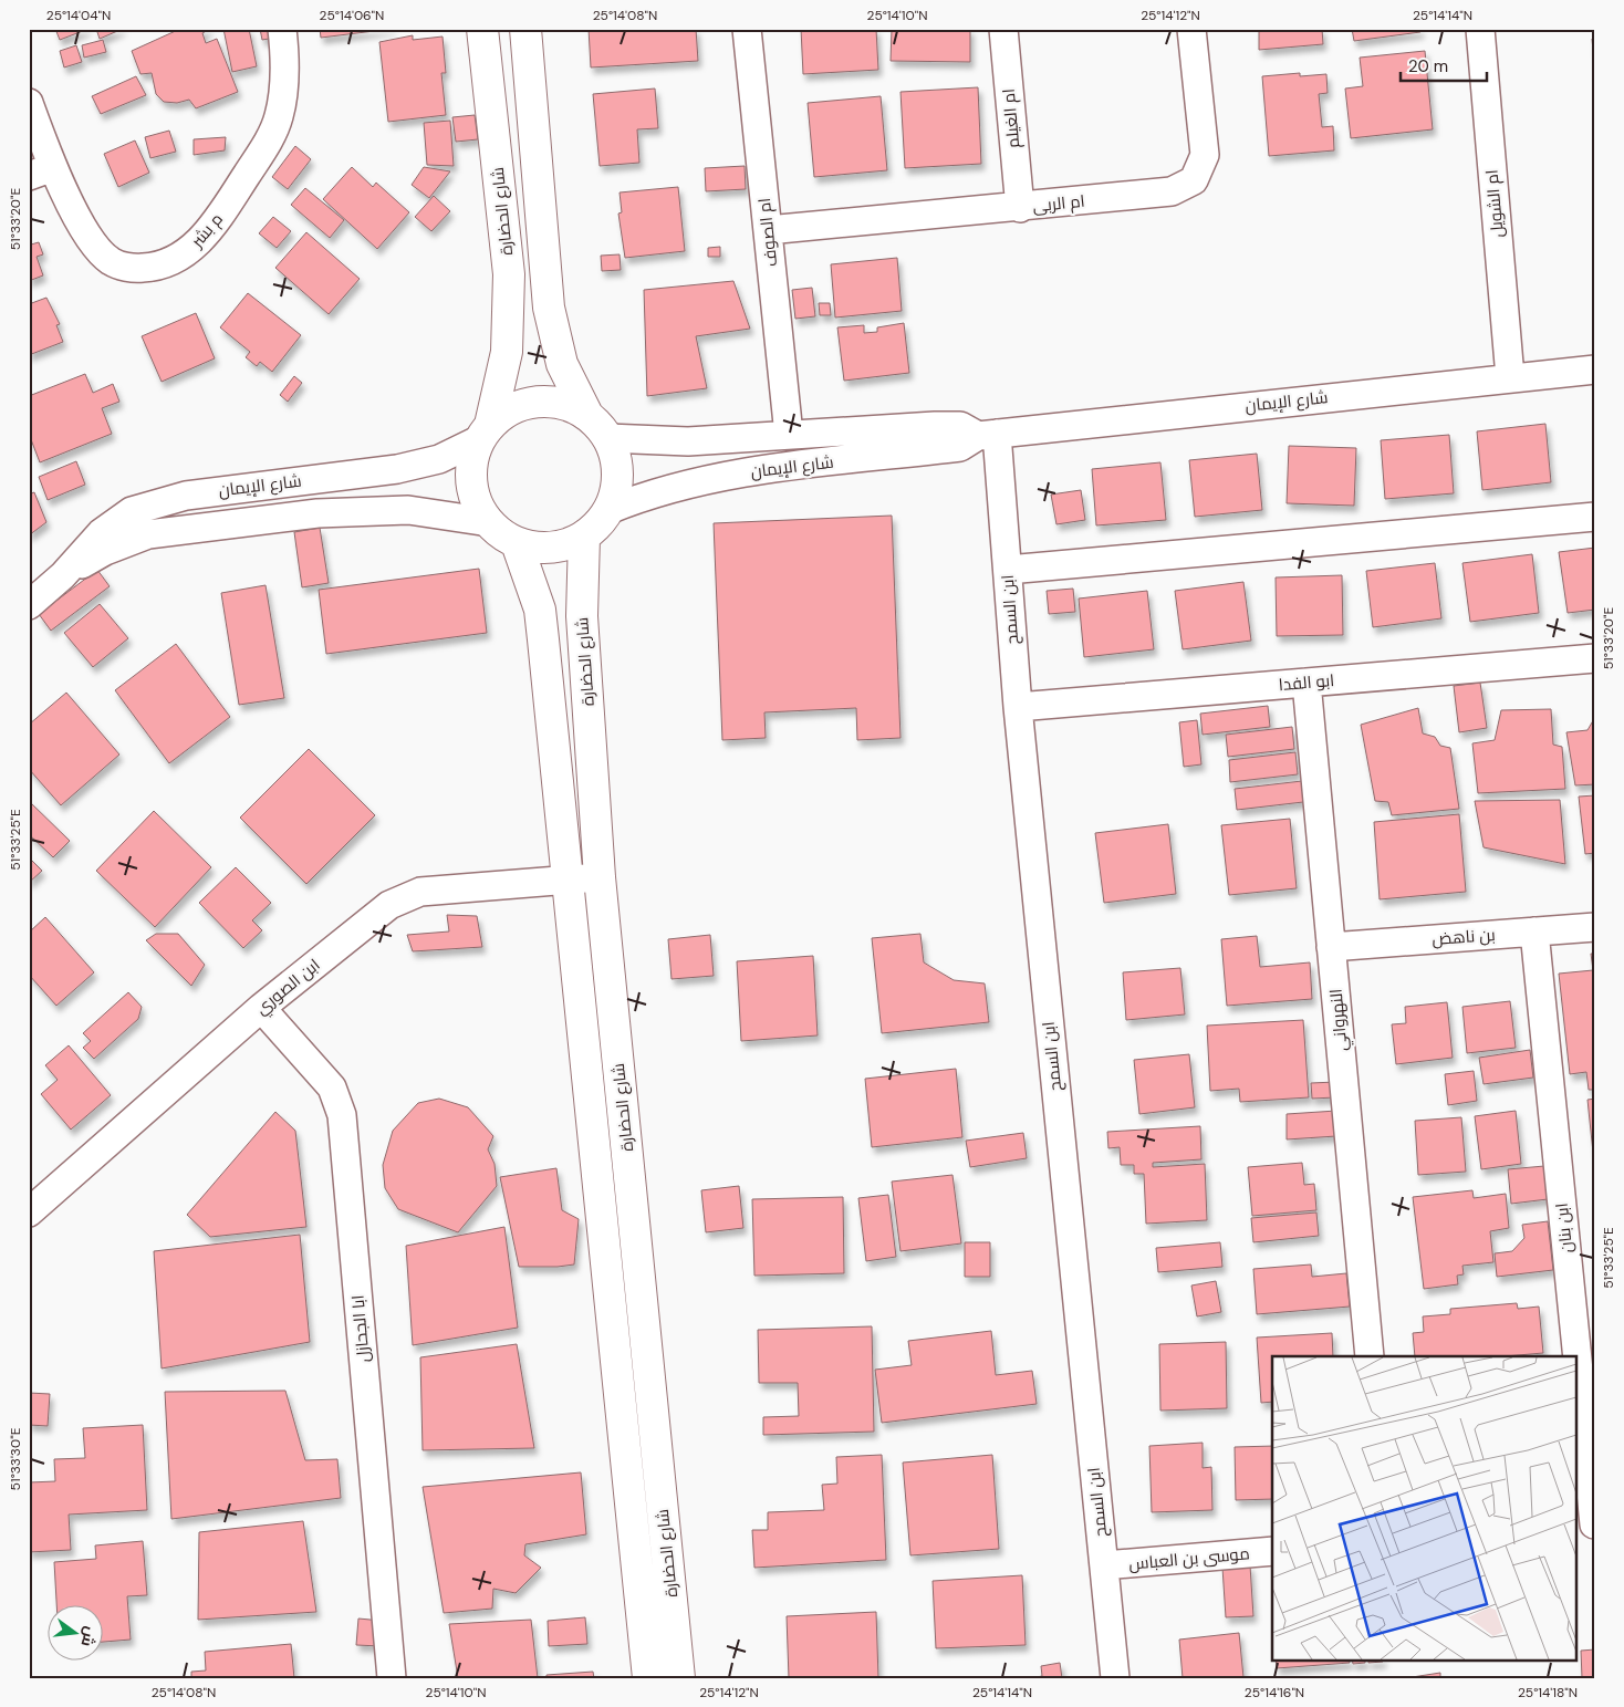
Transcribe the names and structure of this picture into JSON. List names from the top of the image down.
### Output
{
  "streets": {
    "street": [
      "ام الغيلم",
      "ام الربى",
      "ام الشويل",
      "شارع الحضارة",
      "م بشر",
      "ام الصوف",
      "شارع الإيمان",
      "ابن السمح",
      "ابو الفدا",
      "بن ناهض",
      "ابن الصوري",
      "النهرواني",
      "ابن بنان",
      "ابا الجحازل",
      "موسى بن العباس"
    ]
  },
  "crossings": [
    ["ام الغيلم", "ام الربى"],
    ["ام الربى", "ام الصوف"],
    ["ام الشويل", "شارع الإيمان"],
    ["شارع الحضارة", "شارع الإيمان"],
    ["شارع الحضارة", "ابن الصوري"],
    ["ام الصوف", "شارع الإيمان"],
    ["شارع الإيمان", "ابن السمح"],
    ["ابن السمح", "ابو الفدا"],
    ["ابن السمح", "موسى بن العباس"],
    ["ابو الفدا", "النهرواني"],
    ["بن ناهض", "النهرواني"],
    ["بن ناهض", "ابن بنان"],
    ["ابن الصوري", "ابا الجحازل"]
  ],
  "scale_bar": "20 m",
  "north": "right",
  "coordinates": [
    "25°14'04\"N",
    "25°14'06\"N",
    "25°14'08\"N",
    "25°14'10\"N",
    "25°14'12\"N",
    "25°14'14\"N",
    "51°33'20\"E",
    "51°33'25\"E",
    "51°33'30\"E",
    "25°14'16\"N",
    "25°14'18\"N"
  ]
}
